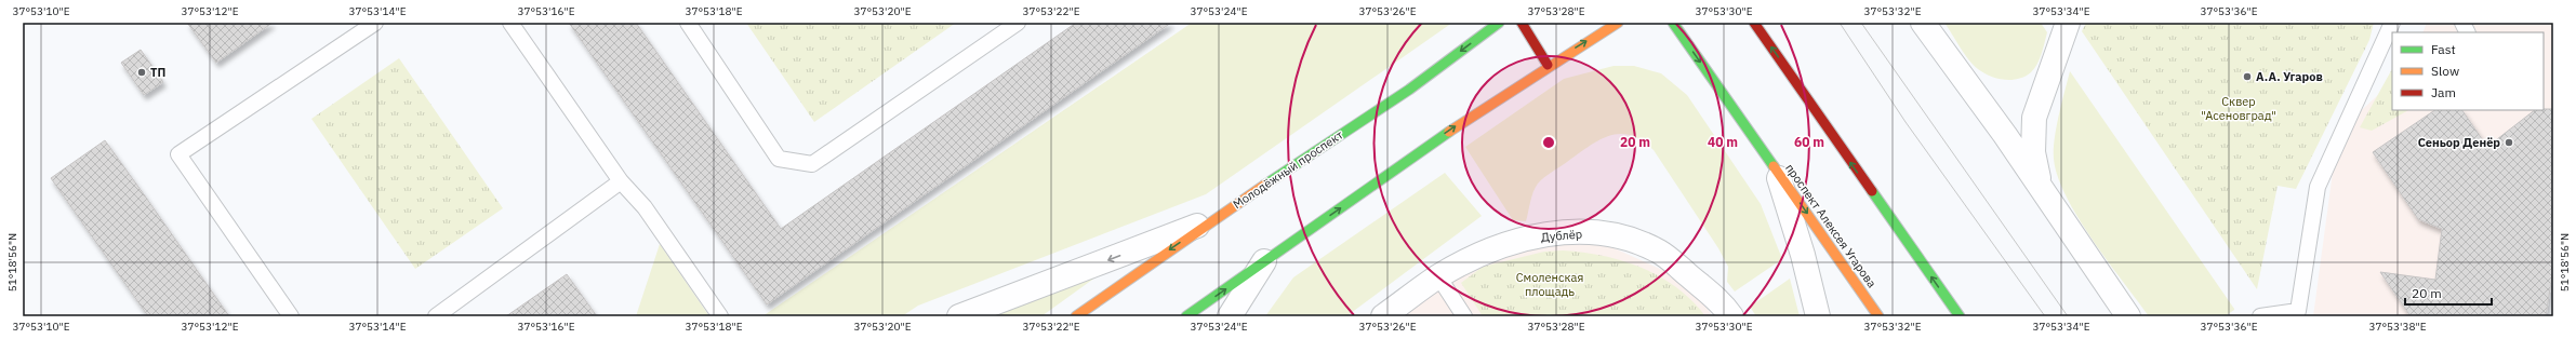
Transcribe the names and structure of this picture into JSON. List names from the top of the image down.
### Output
{
  "streets": {
    "main road": ["Молодёжный проспект", "проспект Алексея Угарова"],
    "street": ["Дублёр"]
  },
  "parks": ["Сквер \"Асеновград\"", "Смоленская площадь"],
  "places": ["ТП", "А.А. Угаров", "Сеньор Денёр"],
  "legend": ["Fast", "Slow", "Jam"],
  "scale_bar": "20 m",
  "coordinates": [
    "37°53'10\"E",
    "37°53'12\"E",
    "37°53'14\"E",
    "37°53'16\"E",
    "37°53'18\"E",
    "37°53'20\"E",
    "37°53'22\"E",
    "37°53'24\"E",
    "37°53'26\"E",
    "37°53'28\"E",
    "37°53'30\"E",
    "37°53'32\"E",
    "37°53'34\"E",
    "37°53'36\"E",
    "51°18'56\"N",
    "37°53'38\"E"
  ],
  "rings": ["20 m", "40 m", "60 m"]
}
